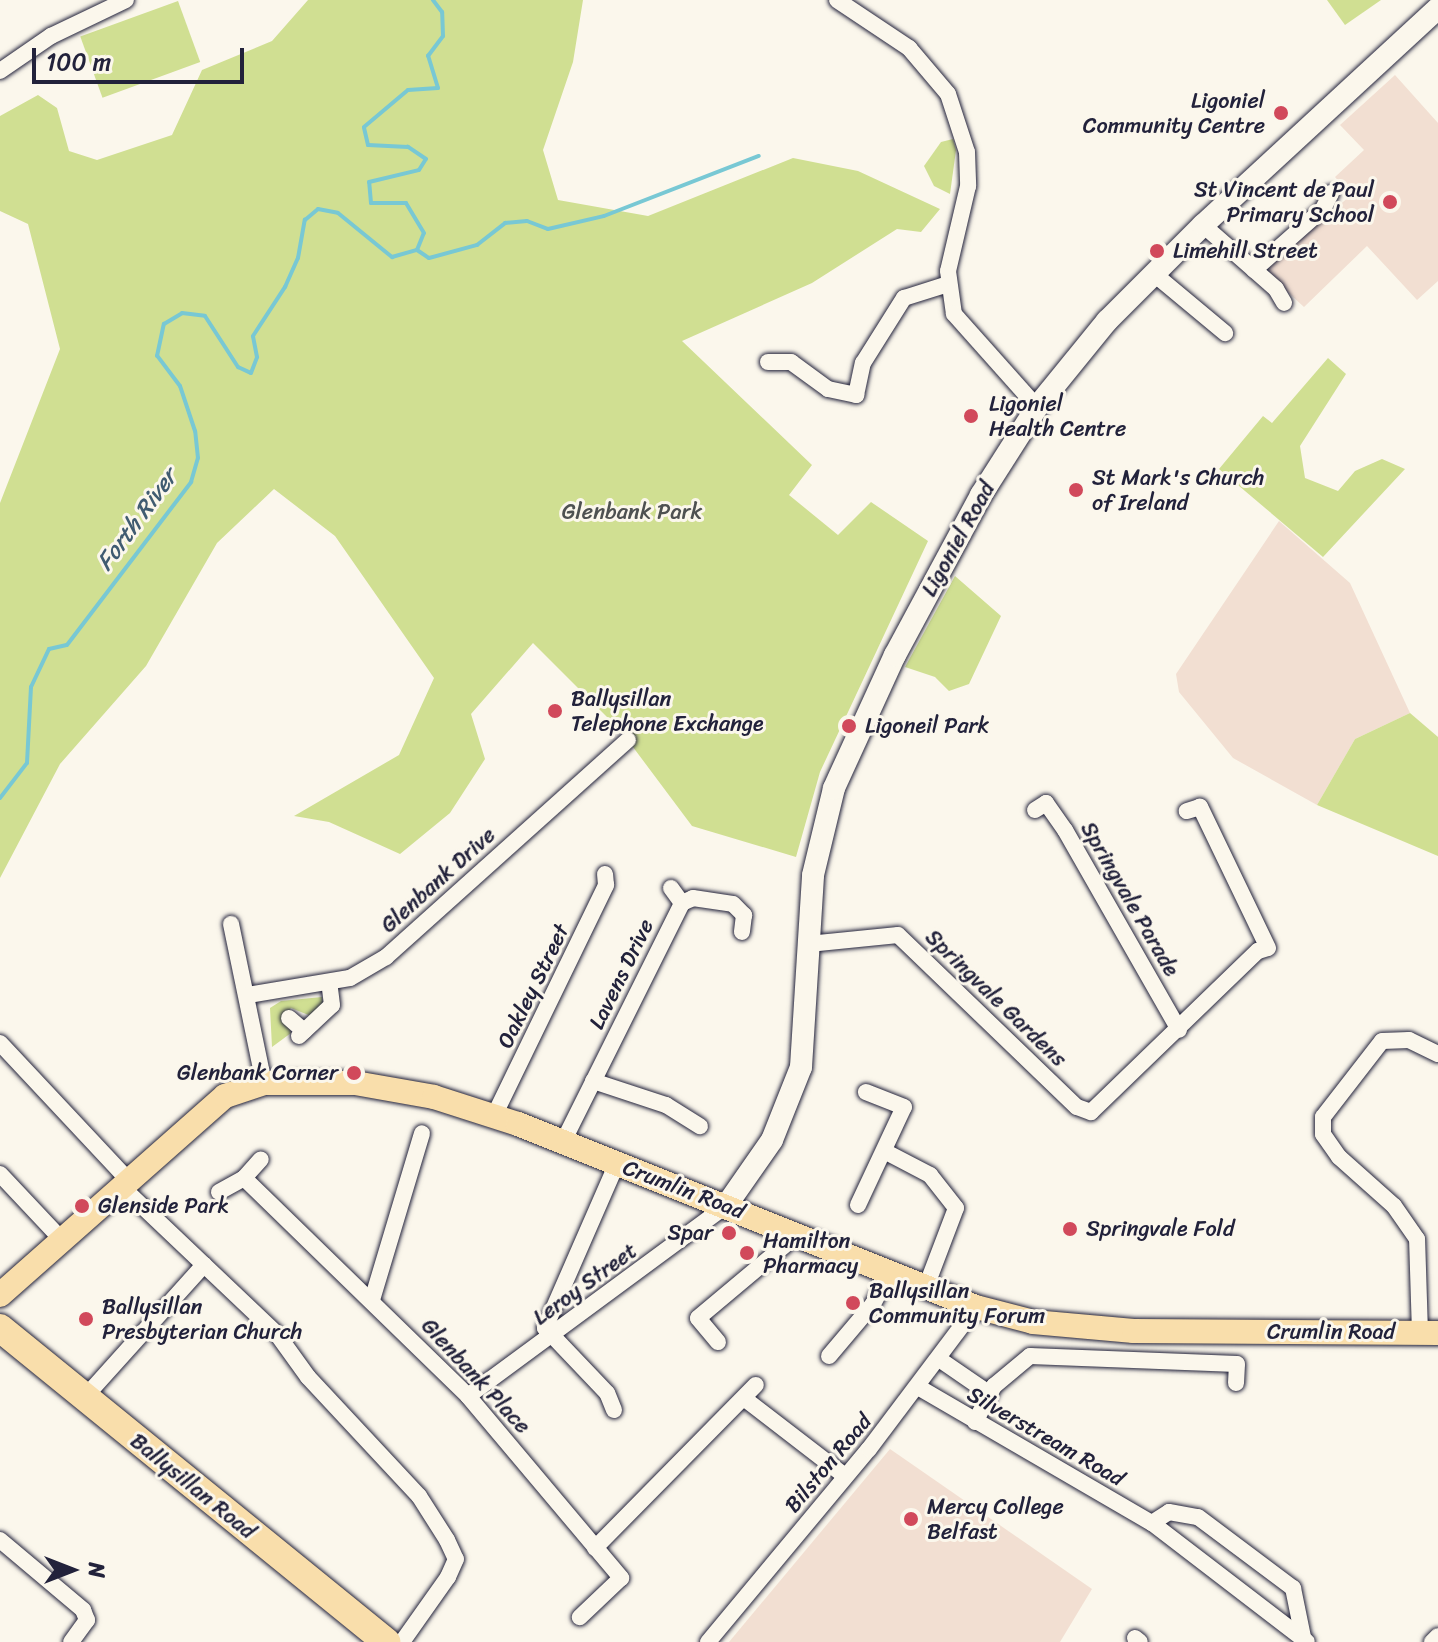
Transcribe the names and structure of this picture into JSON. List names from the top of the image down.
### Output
{
  "streets": {
    "highway": ["Ballysillan Road"],
    "main road": ["Crumlin Road"],
    "street": [
      "Ligoniel Road",
      "Glenbank Drive",
      "Springvale Parade",
      "Lavens Drive",
      "Oakley Street",
      "Springvale Gardens",
      "Leroy Street",
      "Glenbank Place",
      "Silverstream Road",
      "Bilston Road"
    ]
  },
  "crossings": [
    ["Ligoniel Road", "Springvale Gardens"],
    ["Ligoniel Road", "Crumlin Road"],
    ["Ligoniel Road", "Leroy Street"],
    ["Springvale Parade", "Springvale Gardens"],
    ["Lavens Drive", "Crumlin Road"],
    ["Oakley Street", "Crumlin Road"],
    ["Crumlin Road", "Leroy Street"],
    ["Crumlin Road", "Bilston Road"],
    ["Leroy Street", "Glenbank Place"],
    ["Silverstream Road", "Bilston Road"]
  ],
  "water": ["Forth River"],
  "parks": ["Glenbank Park"],
  "places": [
    "Ligoniel Community Centre",
    "St Vincent de Paul Primary School",
    "Limehill Street",
    "Ligoniel Health Centre",
    "St Mark's Church of Ireland",
    "Ballysillan Telephone Exchange",
    "Ligoneil Park",
    "Glenbank Corner",
    "Glenside Park",
    "Springvale Fold",
    "Spar",
    "Hamilton Pharmacy",
    "Ballysillan Community Forum",
    "Ballysillan Presbyterian Church",
    "Mercy College Belfast"
  ],
  "scale_bar": "100 m",
  "north": "right"
}
